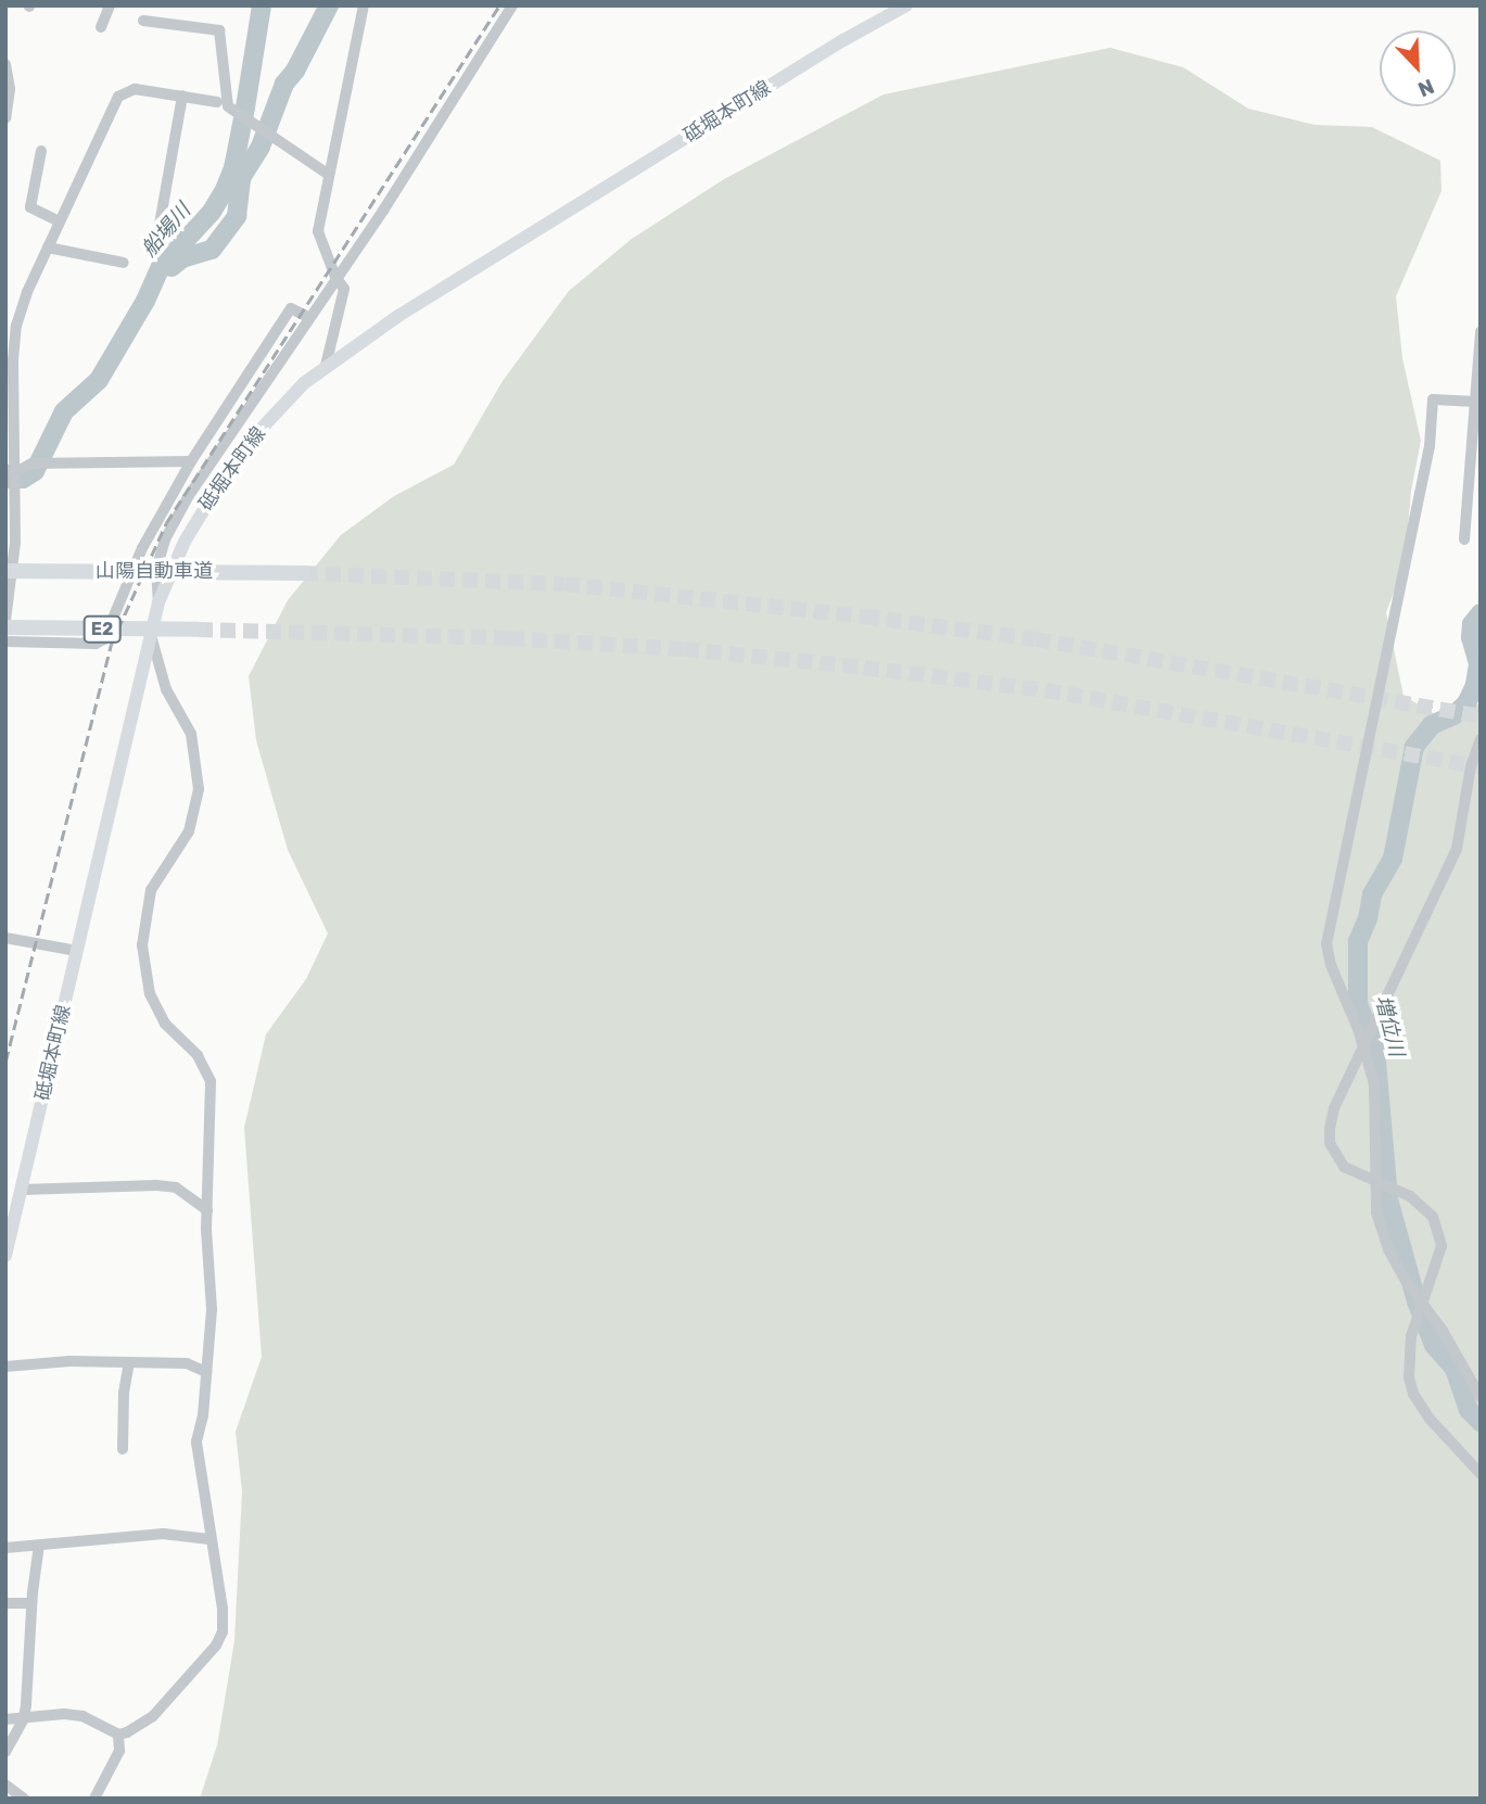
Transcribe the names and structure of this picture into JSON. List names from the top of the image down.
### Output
{
  "streets": {
    "highway": ["山陽自動車道", "E2"],
    "main road": ["砥堀本町線"]
  },
  "water": ["船場川", "増位川"],
  "north": "bottom right"
}
